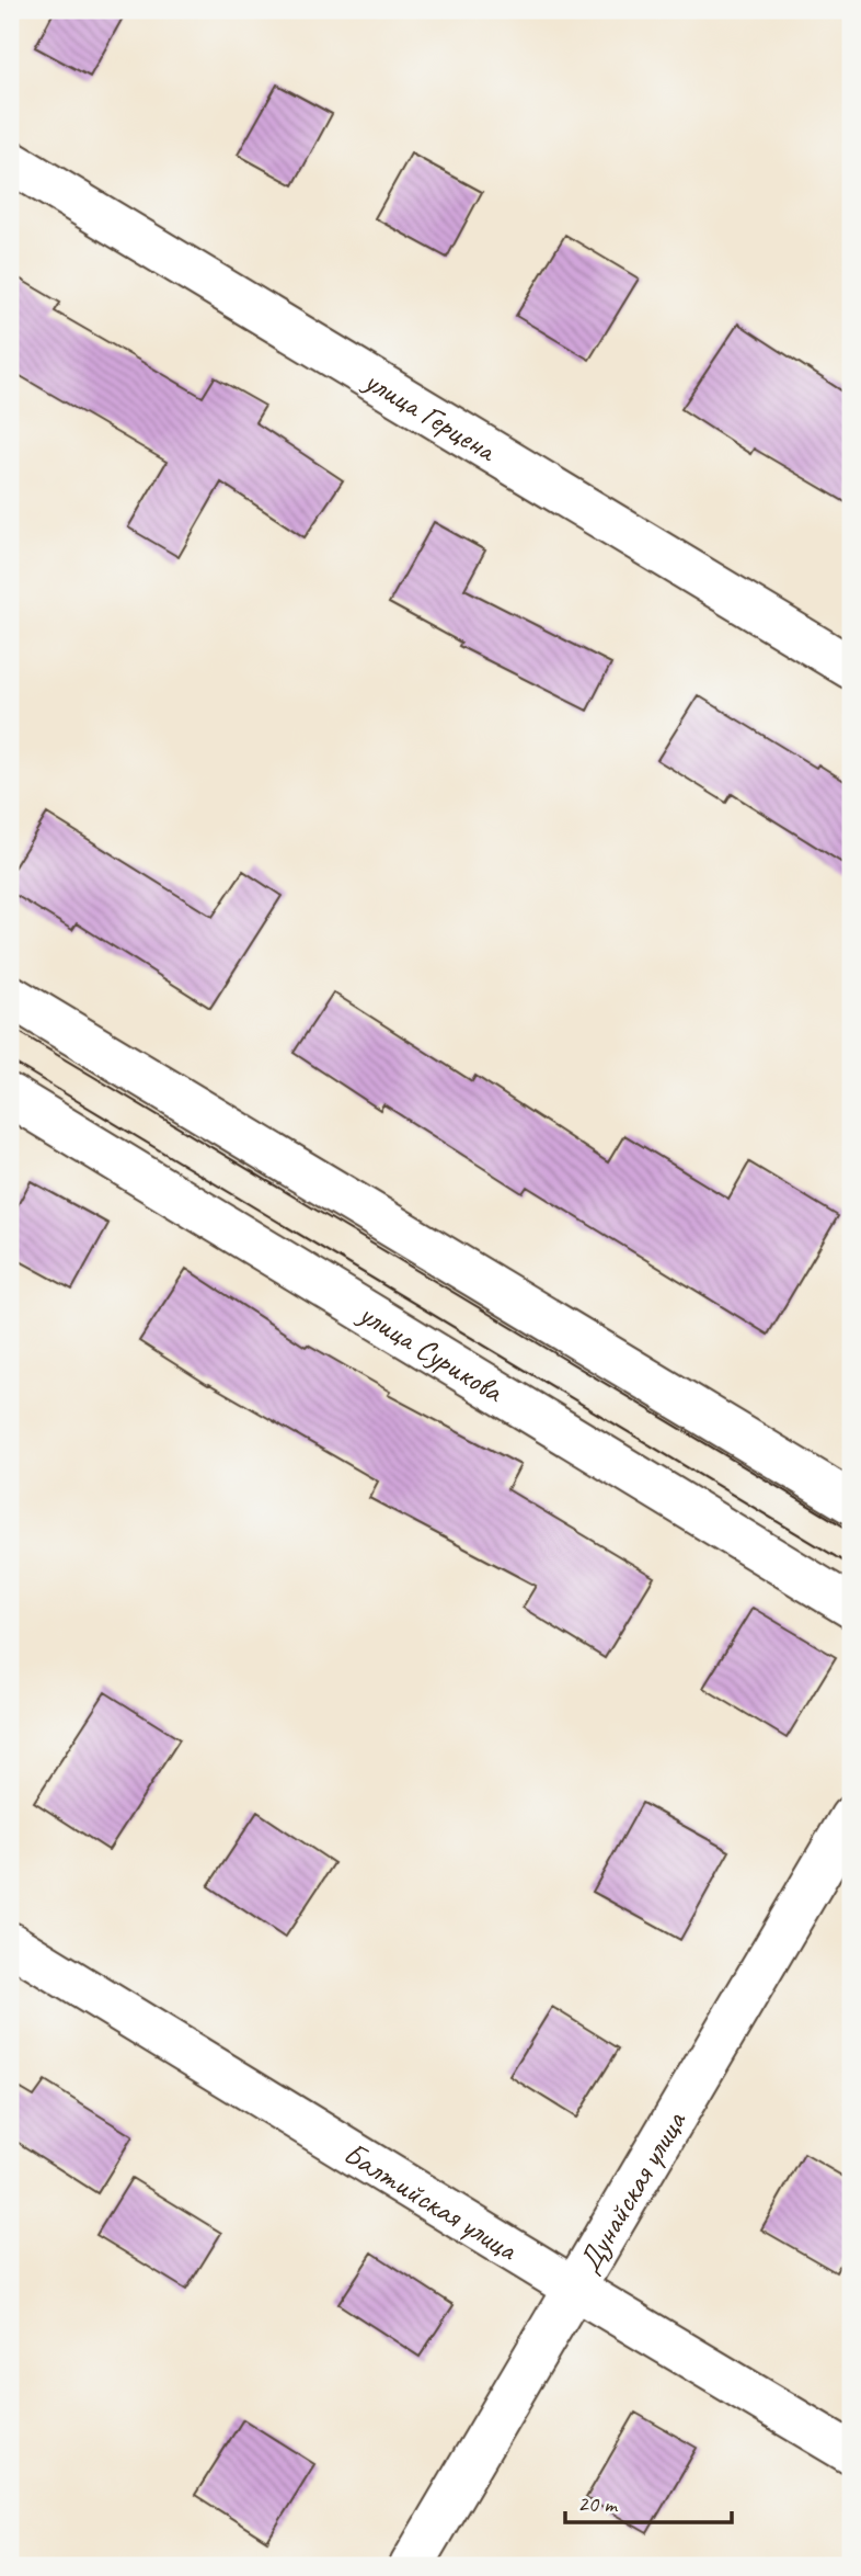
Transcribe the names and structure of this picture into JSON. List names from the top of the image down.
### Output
{
  "streets": {
    "street": [
      "улица Герцена",
      "улица Сурикова",
      "Дунайская улица",
      "Балтийская улица"
    ]
  },
  "crossings": [
    ["Дунайская улица", "Балтийская улица"]
  ],
  "scale_bar": "20 m"
}
